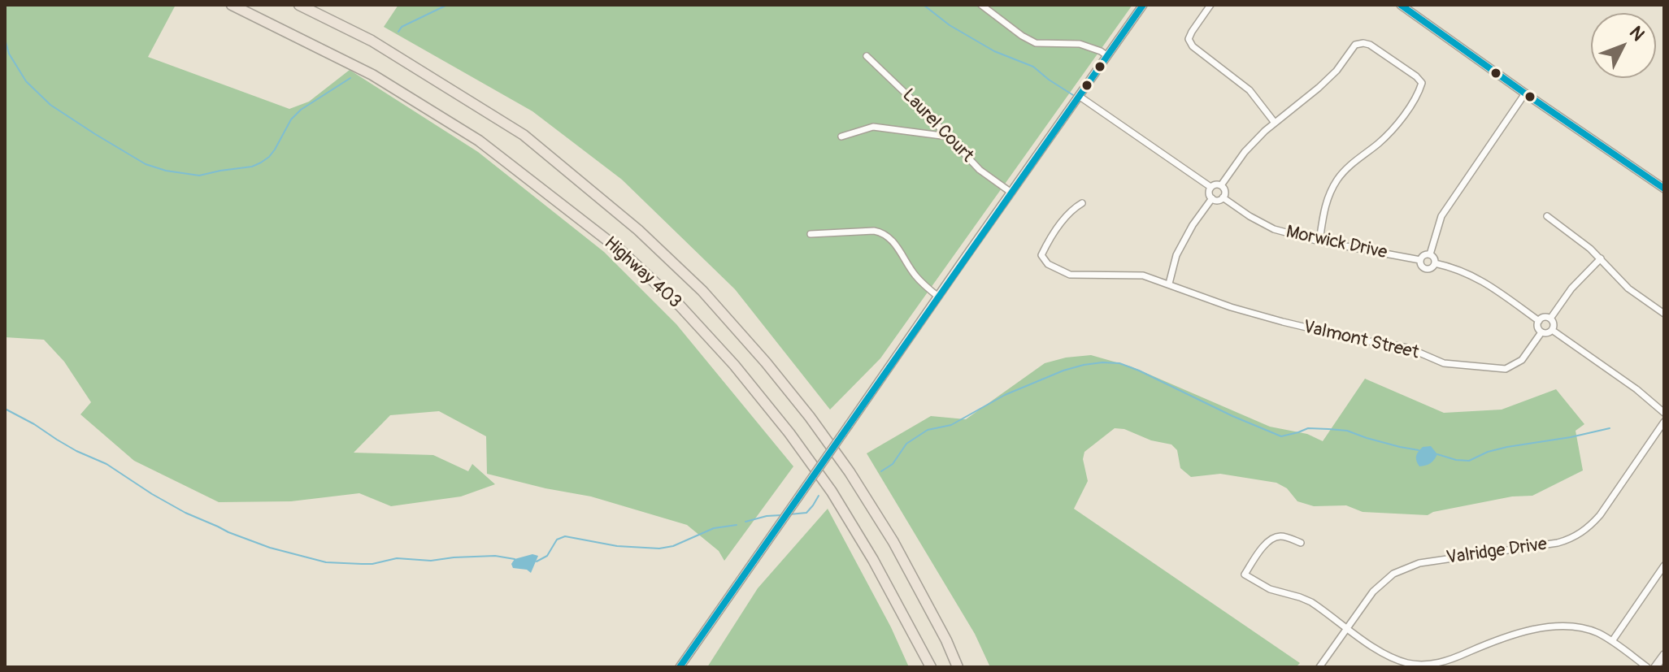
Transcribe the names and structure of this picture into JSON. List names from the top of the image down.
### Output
{
  "streets": {
    "highway": ["Highway 403"],
    "street": [
      "Laurel Court",
      "Morwick Drive",
      "Valmont Street",
      "Valridge Drive"
    ]
  },
  "north": "top right"
}
